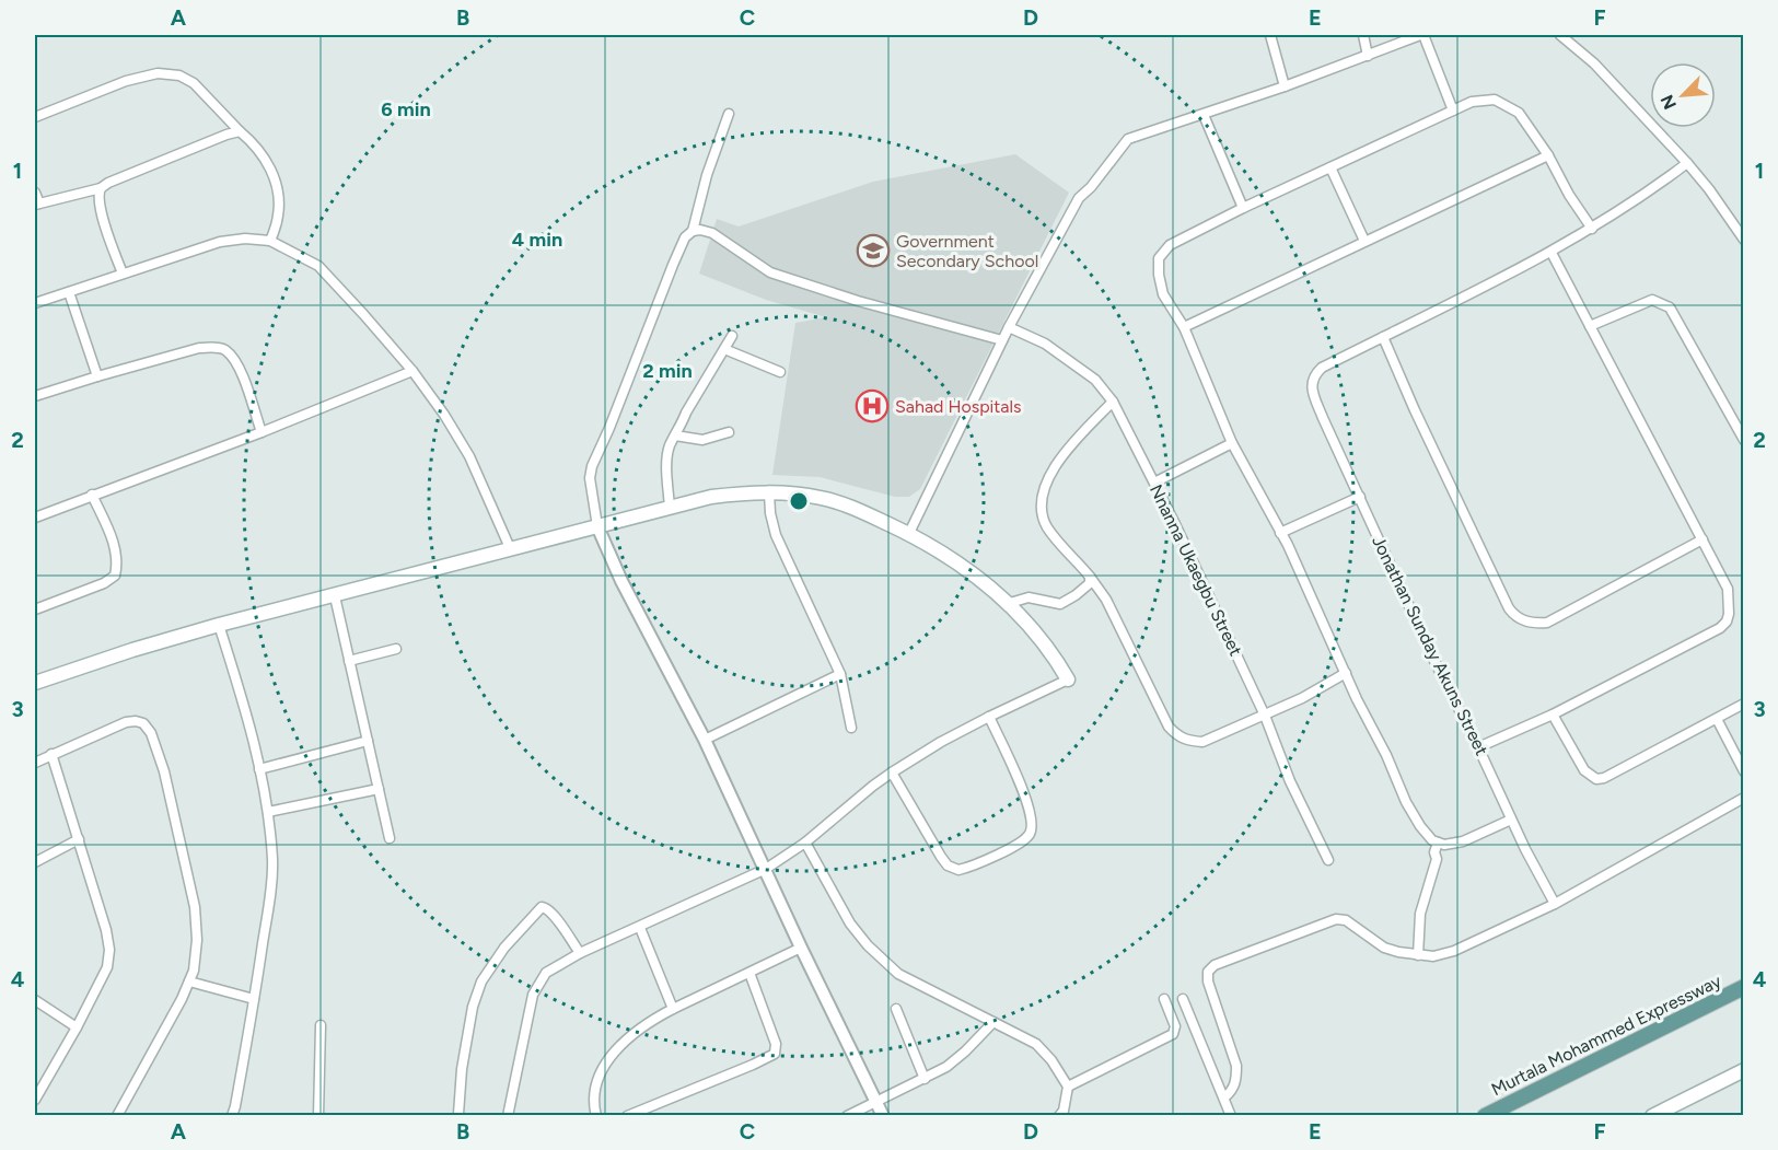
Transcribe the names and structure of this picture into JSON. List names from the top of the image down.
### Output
{
  "streets": {
    "main road": ["Murtala Mohammed Expressway"],
    "street": ["Nnanna Ukaegbu Street", "Jonathan Sunday Akuns Street"]
  },
  "places": {
    "school or university": ["Government Secondary School"],
    "hospital": ["Sahad Hospitals"]
  },
  "north": "bottom left",
  "grid": {
    "columns": [
      "A",
      "B",
      "C",
      "D",
      "E",
      "F"
    ],
    "rows": [
      "1",
      "2",
      "3",
      "4"
    ]
  },
  "rings": ["6 min", "4 min", "2 min"]
}
